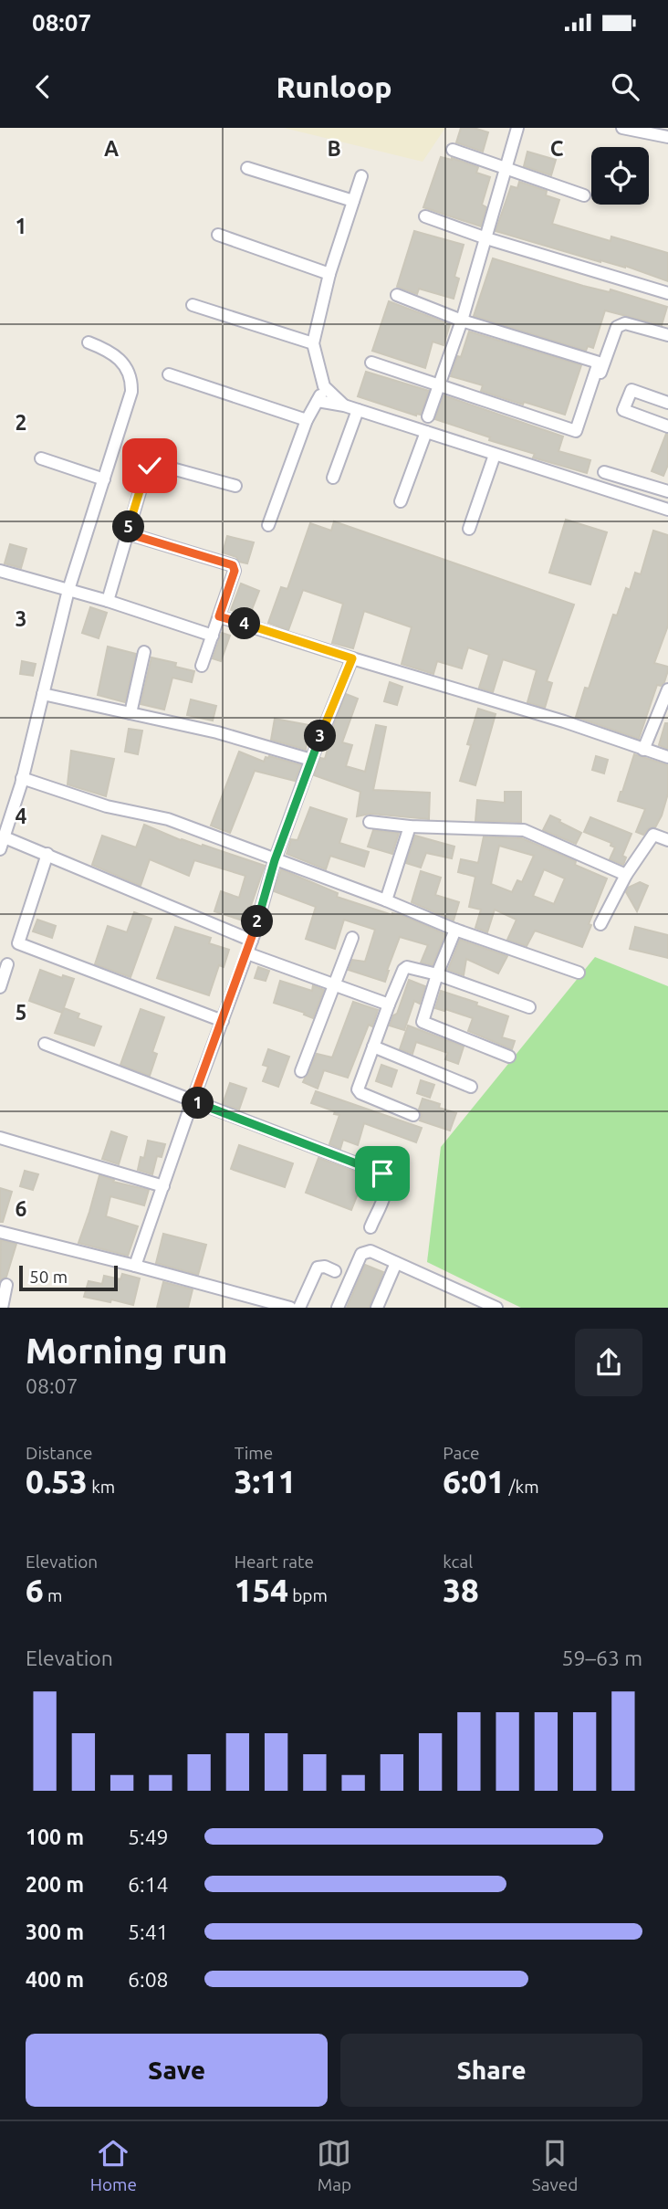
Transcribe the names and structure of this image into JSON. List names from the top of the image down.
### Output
{
  "scale_bar": "50 m",
  "page": {
    "status": "08:07",
    "header": "Runloop",
    "pins": [
      "5",
      "4",
      "3",
      "2",
      "1"
    ],
    "scale": "50 m",
    "heading": ["Morning run", "08:07"],
    "stats": [
      ["Distance", "0.53 km"],
      ["Time", "3:11"],
      ["Pace", "6:01 /km"],
      ["Elevation", "6 m"],
      ["Heart rate", "154 bpm"],
      ["kcal", "38"]
    ],
    "chart": ["Elevation", "59–63 m"],
    "list": [
      {
        "name": "100 m",
        "note": "5:49"
      },
      {
        "name": "200 m",
        "note": "6:14"
      },
      {
        "name": "300 m",
        "note": "5:41"
      },
      {
        "name": "400 m",
        "note": "6:08"
      }
    ],
    "buttons": ["Save", "Share"],
    "tabs": ["Home", "Map", "Saved"]
  },
  "grid": {
    "columns": ["A", "B", "C"],
    "rows": [
      "1",
      "2",
      "3",
      "4",
      "5",
      "6"
    ]
  }
}
